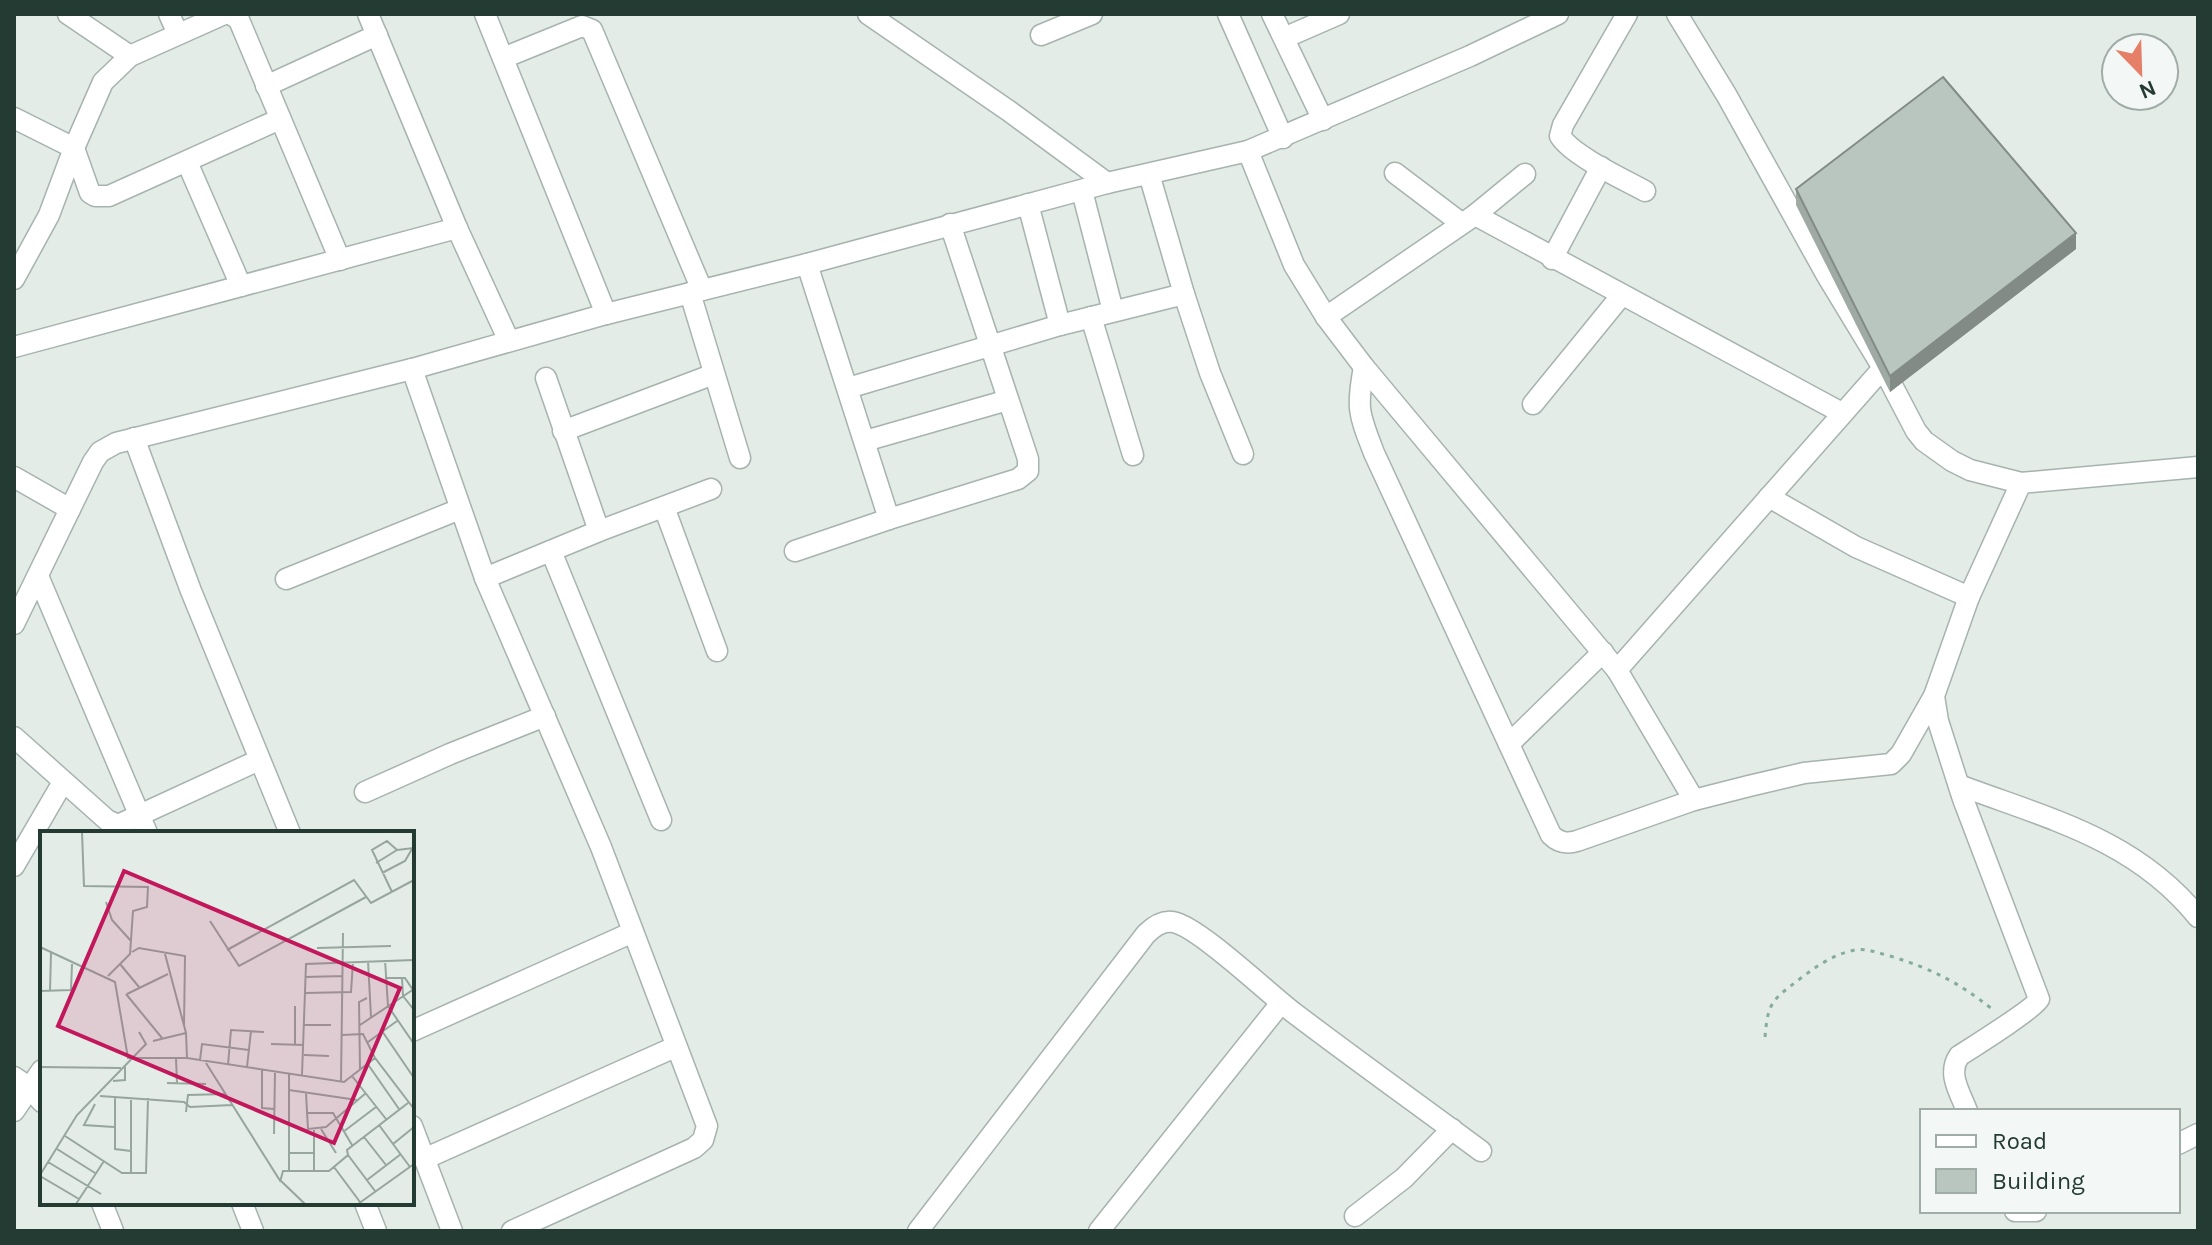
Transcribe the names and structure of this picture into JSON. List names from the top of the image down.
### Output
{
  "legend": ["Road", "Building"],
  "north": "bottom right"
}
